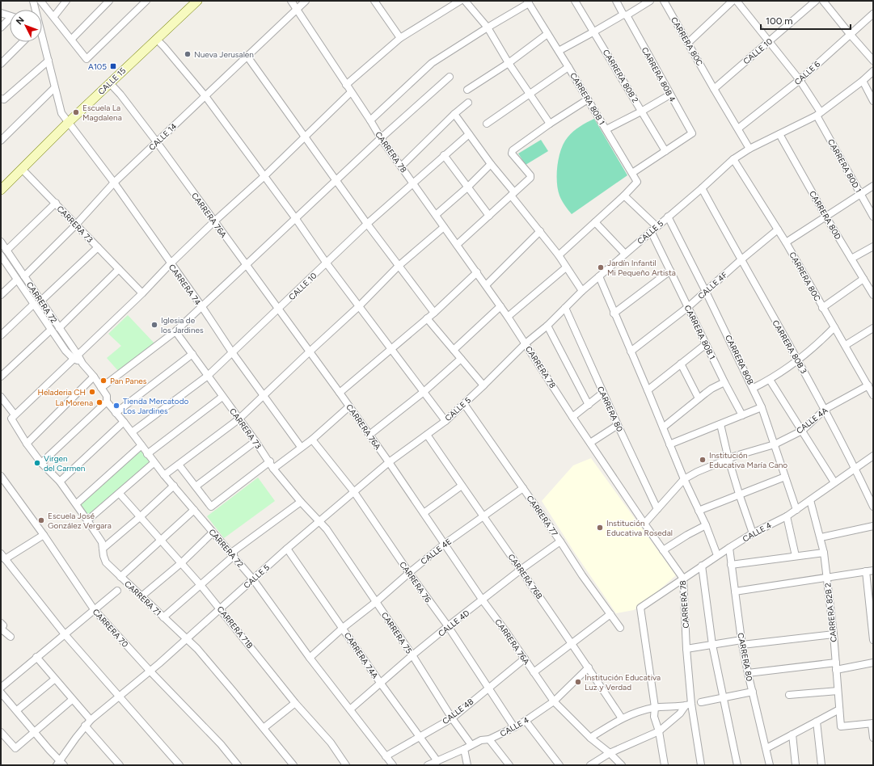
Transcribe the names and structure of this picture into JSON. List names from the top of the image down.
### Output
{
  "streets": {
    "street": [
      "CARRERA 80C",
      "CALLE 10",
      "CALLE 6",
      "CARRERA 80B 4",
      "CARRERA 80B 2",
      "CALLE 15",
      "CARRERA 80B 1",
      "CALLE 14",
      "CARRERA 78",
      "CARRERA 80D 1",
      "CARRERA 76A",
      "CARRERA 80D",
      "CARRERA 73",
      "CALLE 5",
      "CARRERA 74",
      "CALLE 4F",
      "CARRERA 72",
      "CARRERA 80B 3",
      "CARRERA 80B",
      "CARRERA 80",
      "CALLE 4A",
      "CARRERA 77",
      "CALLE 4",
      "CALLE 4E",
      "CARRERA 76B",
      "CARRERA 76",
      "CARRERA 71",
      "CARRERA 82B 2",
      "CALLE 4D",
      "CARRERA 71B",
      "CARRERA 70",
      "CARRERA 75",
      "CARRERA 74A",
      "CALLE 4B"
    ]
  },
  "crossings": [
    ["CARRERA 80C", "CALLE 10"],
    ["CARRERA 80C", "CALLE 6"],
    ["CARRERA 80C", "CALLE 5"],
    ["CARRERA 80C", "CALLE 4F"],
    ["CARRERA 80C", "CALLE 4A"],
    ["CALLE 10", "CARRERA 78"],
    ["CALLE 10", "CARRERA 76A"],
    ["CALLE 10", "CARRERA 73"],
    ["CALLE 10", "CARRERA 74"],
    ["CALLE 10", "CARRERA 72"],
    ["CARRERA 80B 4", "CARRERA 80B 2"],
    ["CALLE 15", "CARRERA 76A"],
    ["CALLE 15", "CARRERA 73"],
    ["CALLE 15", "CARRERA 74"],
    ["CARRERA 80B 1", "CALLE 5"],
    ["CARRERA 80B 1", "CALLE 4F"],
    ["CALLE 14", "CARRERA 78"],
    ["CALLE 14", "CARRERA 76A"],
    ["CALLE 14", "CARRERA 73"],
    ["CALLE 14", "CARRERA 74"],
    ["CALLE 14", "CARRERA 72"],
    ["CARRERA 78", "CALLE 5"],
    ["CARRERA 78", "CALLE 4A"],
    ["CARRERA 78", "CALLE 4"],
    ["CARRERA 80D 1", "CALLE 5"],
    ["CARRERA 76A", "CALLE 5"],
    ["CARRERA 76A", "CALLE 4"],
    ["CARRERA 76A", "CALLE 4E"],
    ["CARRERA 76A", "CALLE 4D"],
    ["CARRERA 76A", "CALLE 4B"],
    ["CARRERA 80D", "CALLE 5"],
    ["CARRERA 73", "CALLE 5"],
    ["CARRERA 73", "CARRERA 75"],
    ["CALLE 5", "CARRERA 72"],
    ["CALLE 5", "CARRERA 80B 3"],
    ["CALLE 5", "CARRERA 80B"],
    ["CALLE 5", "CARRERA 80"],
    ["CALLE 5", "CARRERA 77"],
    ["CALLE 5", "CARRERA 76B"],
    ["CALLE 5", "CARRERA 76"],
    ["CALLE 5", "CARRERA 71"],
    ["CALLE 5", "CARRERA 71B"],
    ["CALLE 5", "CARRERA 70"],
    ["CALLE 5", "CARRERA 75"],
    ["CALLE 5", "CARRERA 74A"],
    ["CALLE 4F", "CARRERA 80B 3"],
    ["CALLE 4F", "CARRERA 80B"],
    ["CARRERA 72", "CALLE 4E"],
    ["CARRERA 72", "CALLE 4D"],
    ["CARRERA 72", "CALLE 4B"],
    ["CARRERA 80B 3", "CALLE 4A"],
    ["CARRERA 80B 3", "CALLE 4"],
    ["CARRERA 80B", "CALLE 4A"],
    ["CARRERA 80B", "CALLE 4"],
    ["CARRERA 80", "CALLE 4A"],
    ["CARRERA 80", "CALLE 4"],
    ["CARRERA 77", "CALLE 4E"],
    ["CARRERA 77", "CALLE 4D"],
    ["CALLE 4", "CARRERA 76B"],
    ["CALLE 4", "CARRERA 76"],
    ["CALLE 4", "CARRERA 82B 2"],
    ["CALLE 4", "CARRERA 75"],
    ["CALLE 4", "CARRERA 74A"],
    ["CALLE 4E", "CARRERA 76B"],
    ["CALLE 4E", "CARRERA 76"],
    ["CALLE 4E", "CARRERA 75"],
    ["CALLE 4E", "CARRERA 74A"],
    ["CARRERA 76B", "CALLE 4D"],
    ["CARRERA 76", "CALLE 4D"],
    ["CARRERA 76", "CALLE 4B"],
    ["CALLE 4D", "CARRERA 75"],
    ["CALLE 4D", "CARRERA 74A"],
    ["CARRERA 75", "CALLE 4B"],
    ["CARRERA 74A", "CALLE 4B"]
  ],
  "places": {
    "other": [
      "Nueva Jerusalen",
      "Escuela La Magdalena",
      "Jardín Infantil Mi Pequeño Artista",
      "Iglesia de los Jardines",
      "Pan Panes",
      "Heladeria CH",
      "La Morena",
      "Tienda Mercatodo Los Jardines",
      "Institución Educativa María Cano",
      "Virgen del Carmen",
      "Escuela José González Vergara",
      "Institución Educativa Rosedal",
      "Institución Educativa Luz y Verdad"
    ],
    "transit": ["A105"]
  },
  "scale_bar": "100 m",
  "north": "top left"
}
